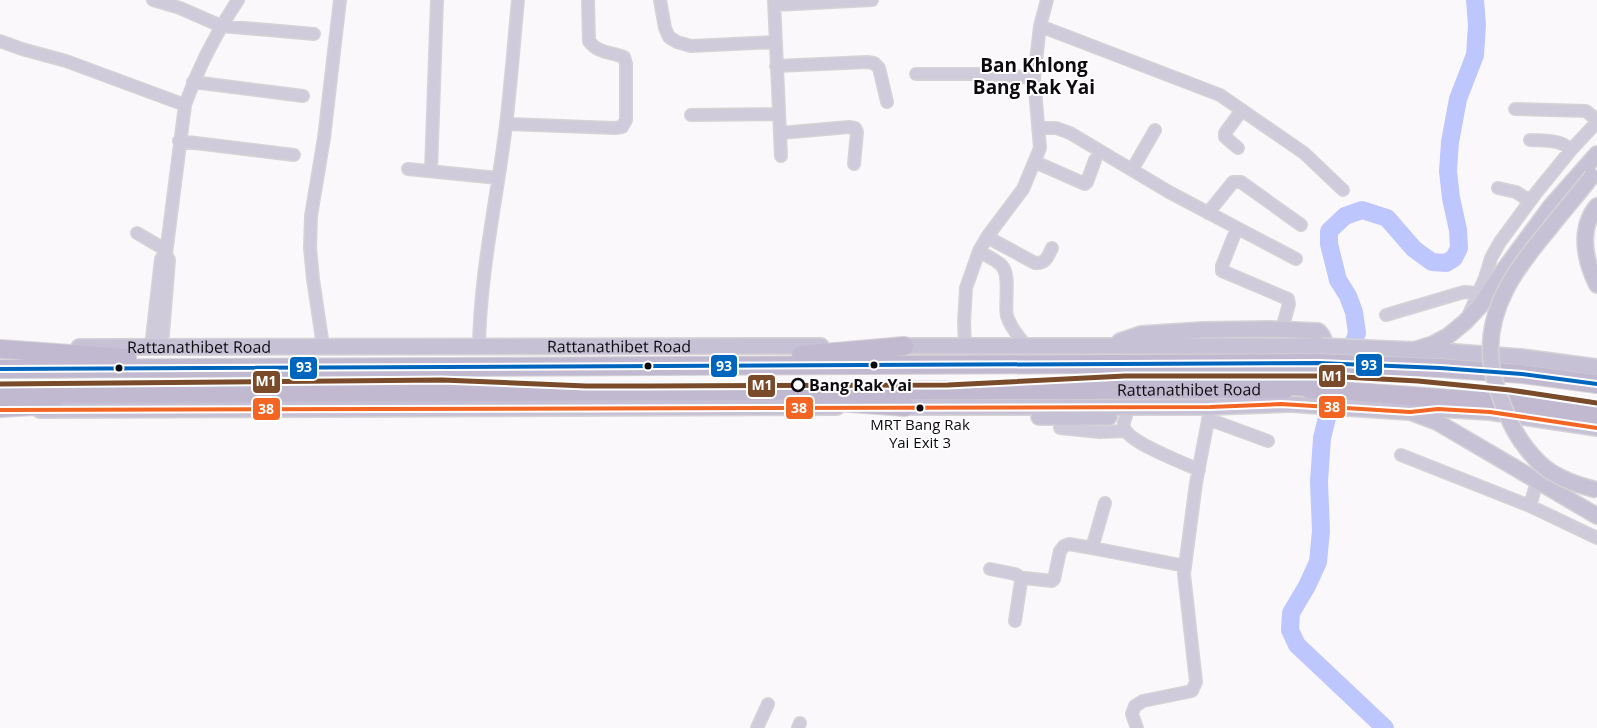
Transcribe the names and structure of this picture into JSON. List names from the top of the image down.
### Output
{
  "streets": {
    "main road": ["Rattanathibet Road"]
  },
  "districts": ["Ban Khlong Bang Rak Yai"],
  "places": ["Bang Rak Yai", "MRT Bang Rak Yai Exit 3"],
  "lines": ["transit line 93", "transit line M1", "transit line 38"]
}
